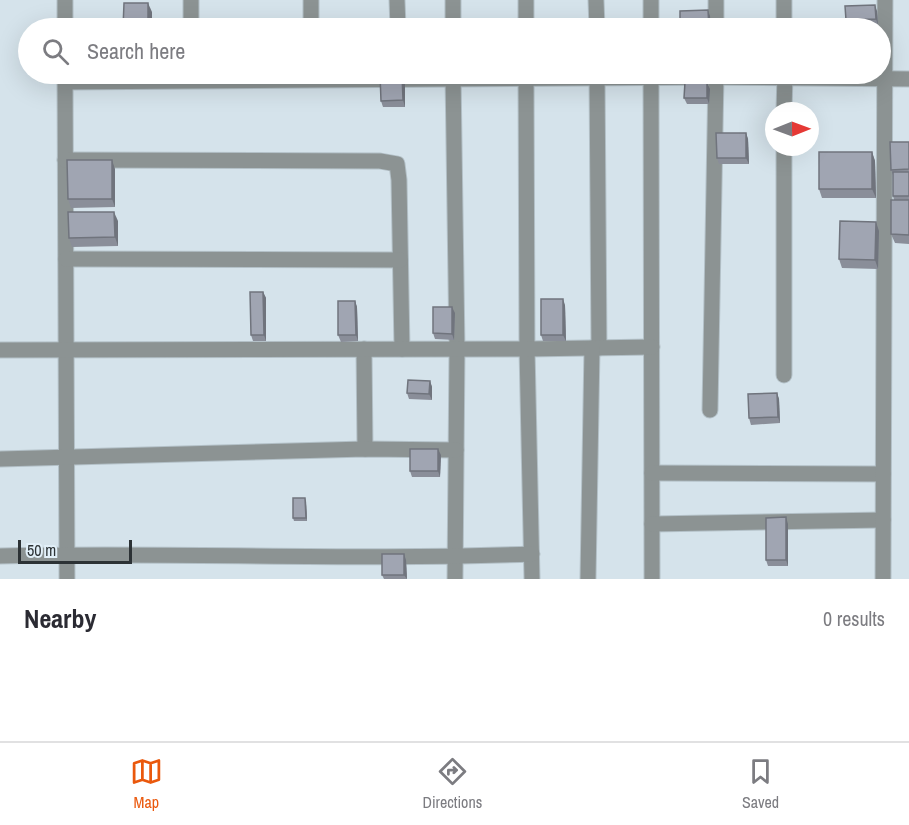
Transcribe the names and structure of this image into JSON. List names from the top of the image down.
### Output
{
  "scale_bar": "50 m",
  "north": "right",
  "page": {
    "search": "Search here",
    "scale": "50 m",
    "heading": ["Nearby", "0 results"],
    "nav": ["Map", "Directions", "Saved"]
  }
}
